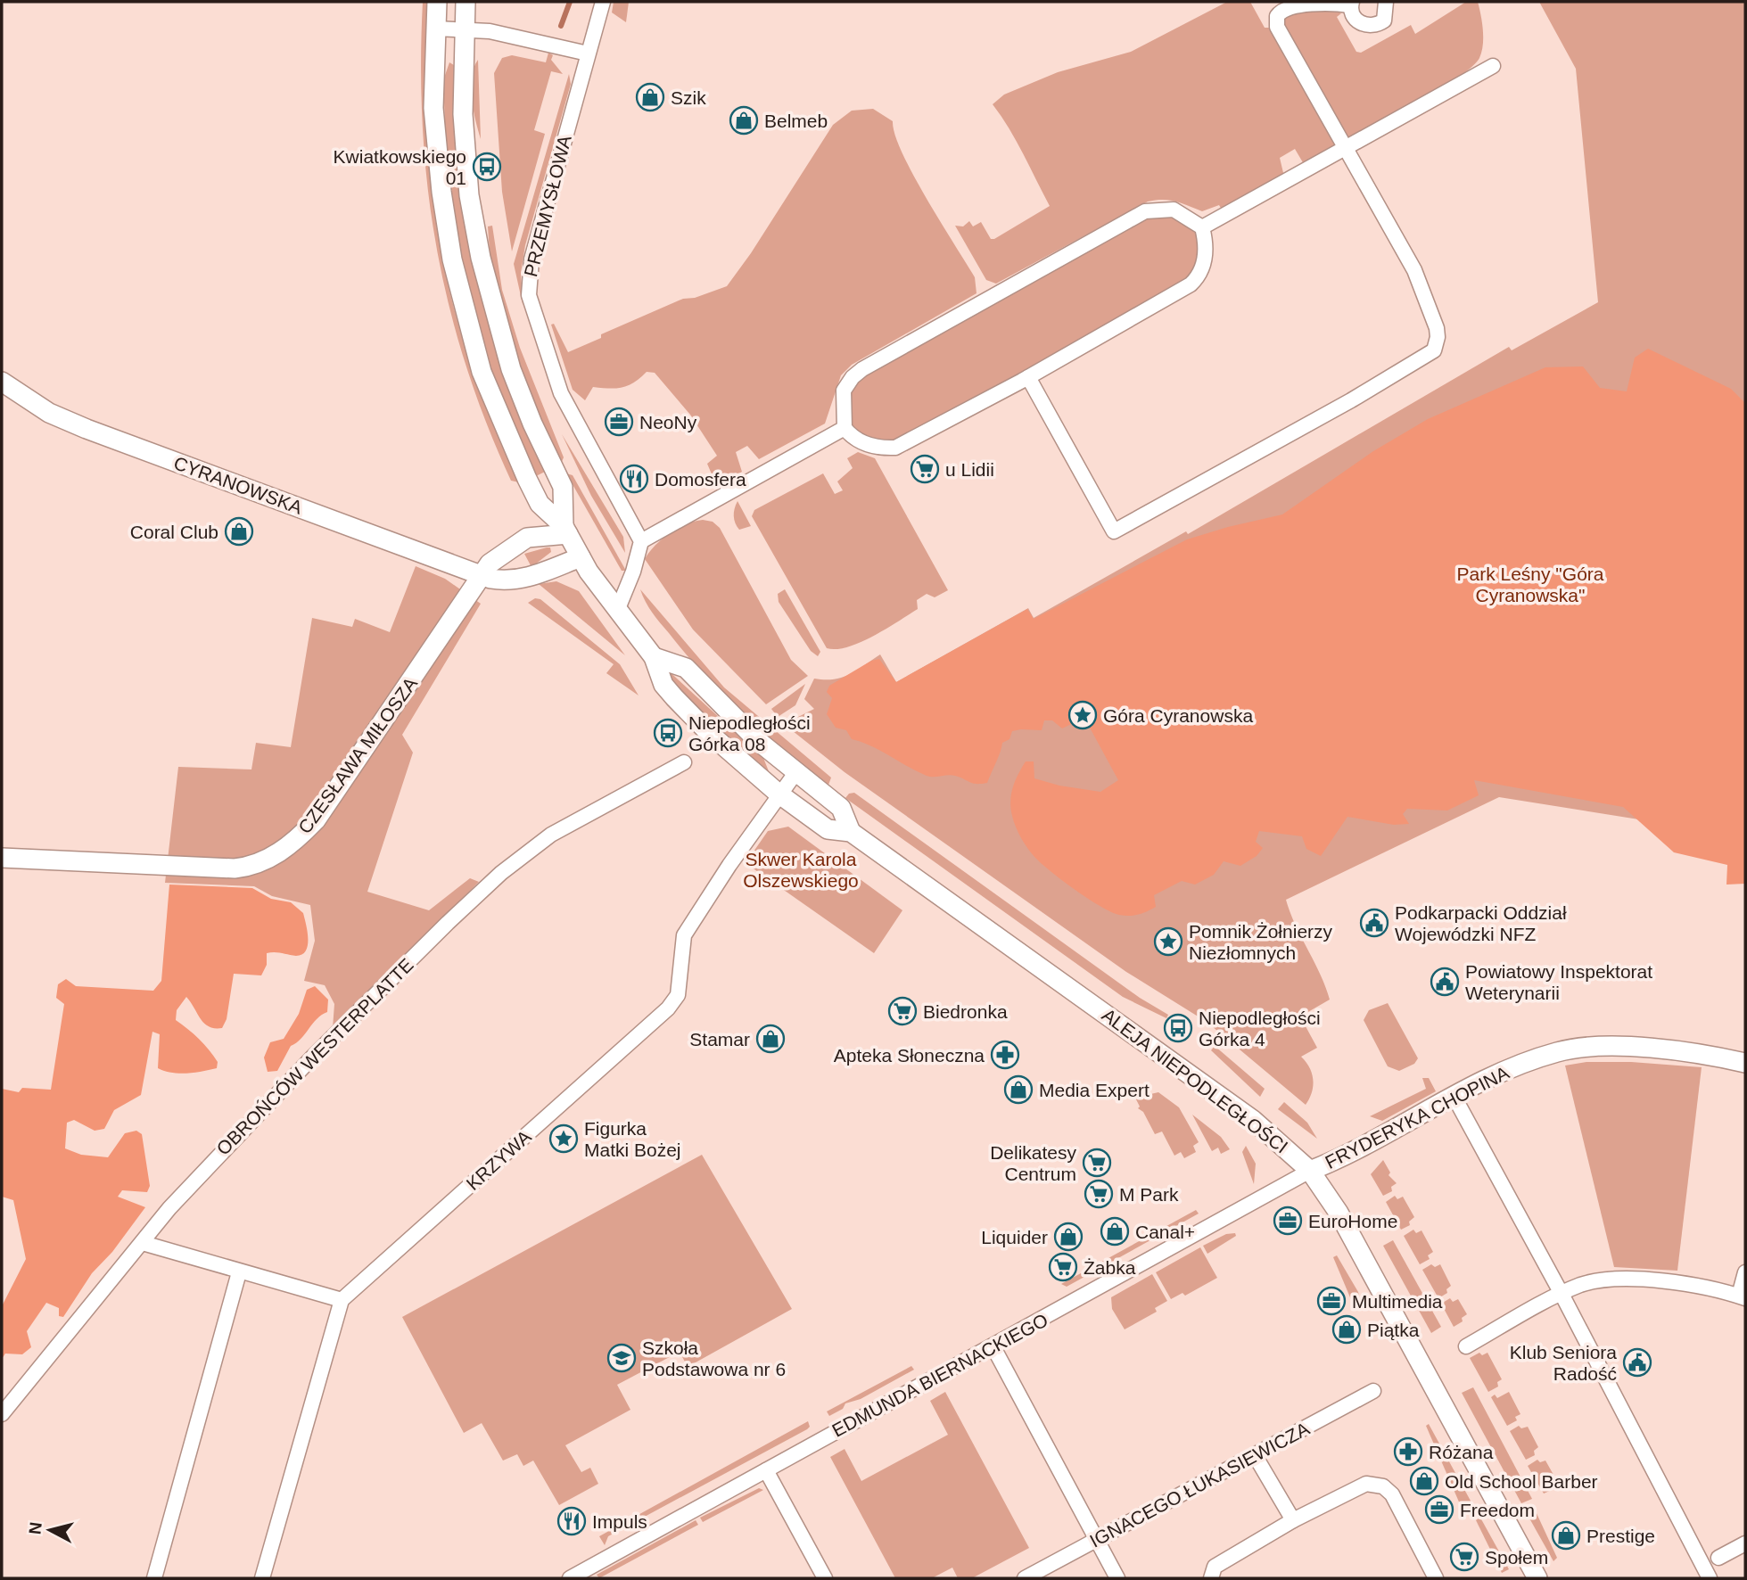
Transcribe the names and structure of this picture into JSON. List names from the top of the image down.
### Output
{
  "streets": {
    "street": [
      "PRZEMYSŁOWA",
      "CYRANOWSKA",
      "CZESŁAWA MIŁOSZA",
      "OBROŃCÓW WESTERPLATTE",
      "ALEJA NIEPODLEGŁOŚCI",
      "FRYDERYKA CHOPINA",
      "KRZYWA",
      "EDMUNDA BIERNACKIEGO",
      "IGNACEGO ŁUKASIEWICZA"
    ]
  },
  "crossings": [
    ["CYRANOWSKA", "CZESŁAWA MIŁOSZA"],
    ["CYRANOWSKA", "ALEJA NIEPODLEGŁOŚCI"],
    ["ALEJA NIEPODLEGŁOŚCI", "FRYDERYKA CHOPINA"],
    ["ALEJA NIEPODLEGŁOŚCI", "KRZYWA"],
    ["ALEJA NIEPODLEGŁOŚCI", "EDMUNDA BIERNACKIEGO"],
    ["FRYDERYKA CHOPINA", "EDMUNDA BIERNACKIEGO"]
  ],
  "parks": ["Park Leśny \"Góra Cyranowska\"", "Skwer Karola Olszewskiego"],
  "places": {
    "shop": [
      "Szik",
      "Belmeb",
      "Coral Club",
      "Stamar",
      "Media Expert",
      "Canal+",
      "Liquider",
      "Piątka",
      "Old School Barber",
      "Prestige"
    ],
    "bus stop": ["Kwiatkowskiego 01", "Niepodległości Górka 08", "Niepodległości Górka 4"],
    "office": [
      "NeoNy",
      "EuroHome",
      "Multimedia",
      "Freedom"
    ],
    "supermarket": [
      "u Lidii",
      "Biedronka",
      "Delikatesy Centrum",
      "M Park",
      "Żabka",
      "Społem"
    ],
    "restaurant": ["Domosfera", "Impuls"],
    "place": ["Góra Cyranowska", "Pomnik Żołnierzy Niezłomnych", "Figurka Matki Bożej"],
    "public building": ["Podkarpacki Oddział Wojewódzki NFZ", "Powiatowy Inspektorat Weterynarii", "Klub Seniora Radość"],
    "pharmacy": ["Apteka Słoneczna", "Różana"],
    "school or university": ["Szkoła Podstawowa nr 6"]
  },
  "north": "left"
}
